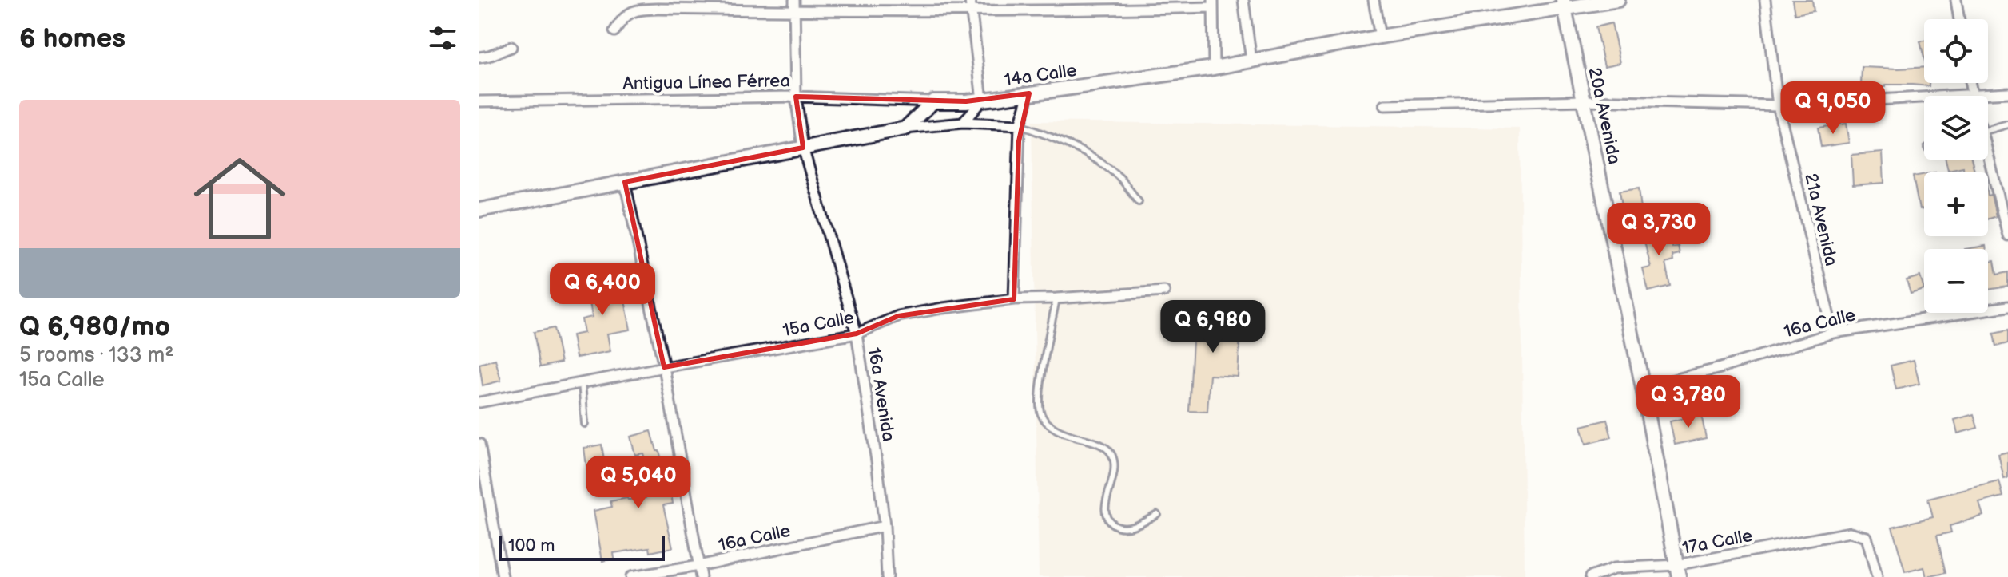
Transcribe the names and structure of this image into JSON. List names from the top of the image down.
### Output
{
  "streets": {
    "street": [
      "14a Calle",
      "Antigua Línea Férrea",
      "20a Avenida",
      "21a Avenida",
      "16a Calle",
      "15a Calle",
      "16a Avenida",
      "17a Calle"
    ]
  },
  "crossings": [
    ["14a Calle", "Antigua Línea Férrea"],
    ["14a Calle", "20a Avenida"],
    ["Antigua Línea Férrea", "16a Avenida"],
    ["20a Avenida", "16a Calle"],
    ["20a Avenida", "17a Calle"],
    ["21a Avenida", "16a Calle"],
    ["16a Calle", "16a Avenida"],
    ["15a Calle", "16a Avenida"]
  ],
  "scale_bar": "100 m",
  "page": {
    "heading": "6 homes",
    "map_buttons": ["+", "−"],
    "list": [
      {
        "name": "Q 6,980/mo",
        "note": "5 rooms · 133 m² · 15a Calle"
      }
    ],
    "price": [
      "Q 9,050",
      "Q 3,730",
      "Q 6,400",
      "Q 6,980",
      "Q 3,780",
      "Q 5,040"
    ],
    "scale": "100 m"
  }
}
